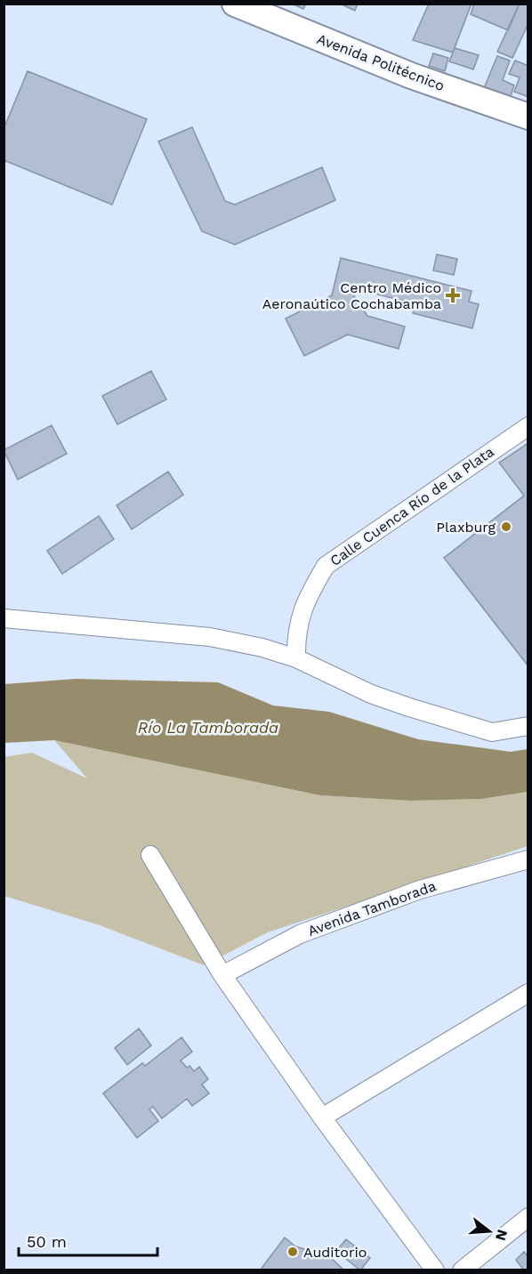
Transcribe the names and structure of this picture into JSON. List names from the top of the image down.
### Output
{
  "streets": {
    "main road": ["Avenida Politécnico"],
    "street": ["Calle Cuenca Río de la Plata", "Avenida Tamborada"]
  },
  "water": ["Río La Tamborada"],
  "places": {
    "health": ["Centro Médico Aeronaútico Cochabamba"],
    "other": ["Plaxburg", "Auditorio"]
  },
  "scale_bar": "50 m",
  "north": "right"
}
